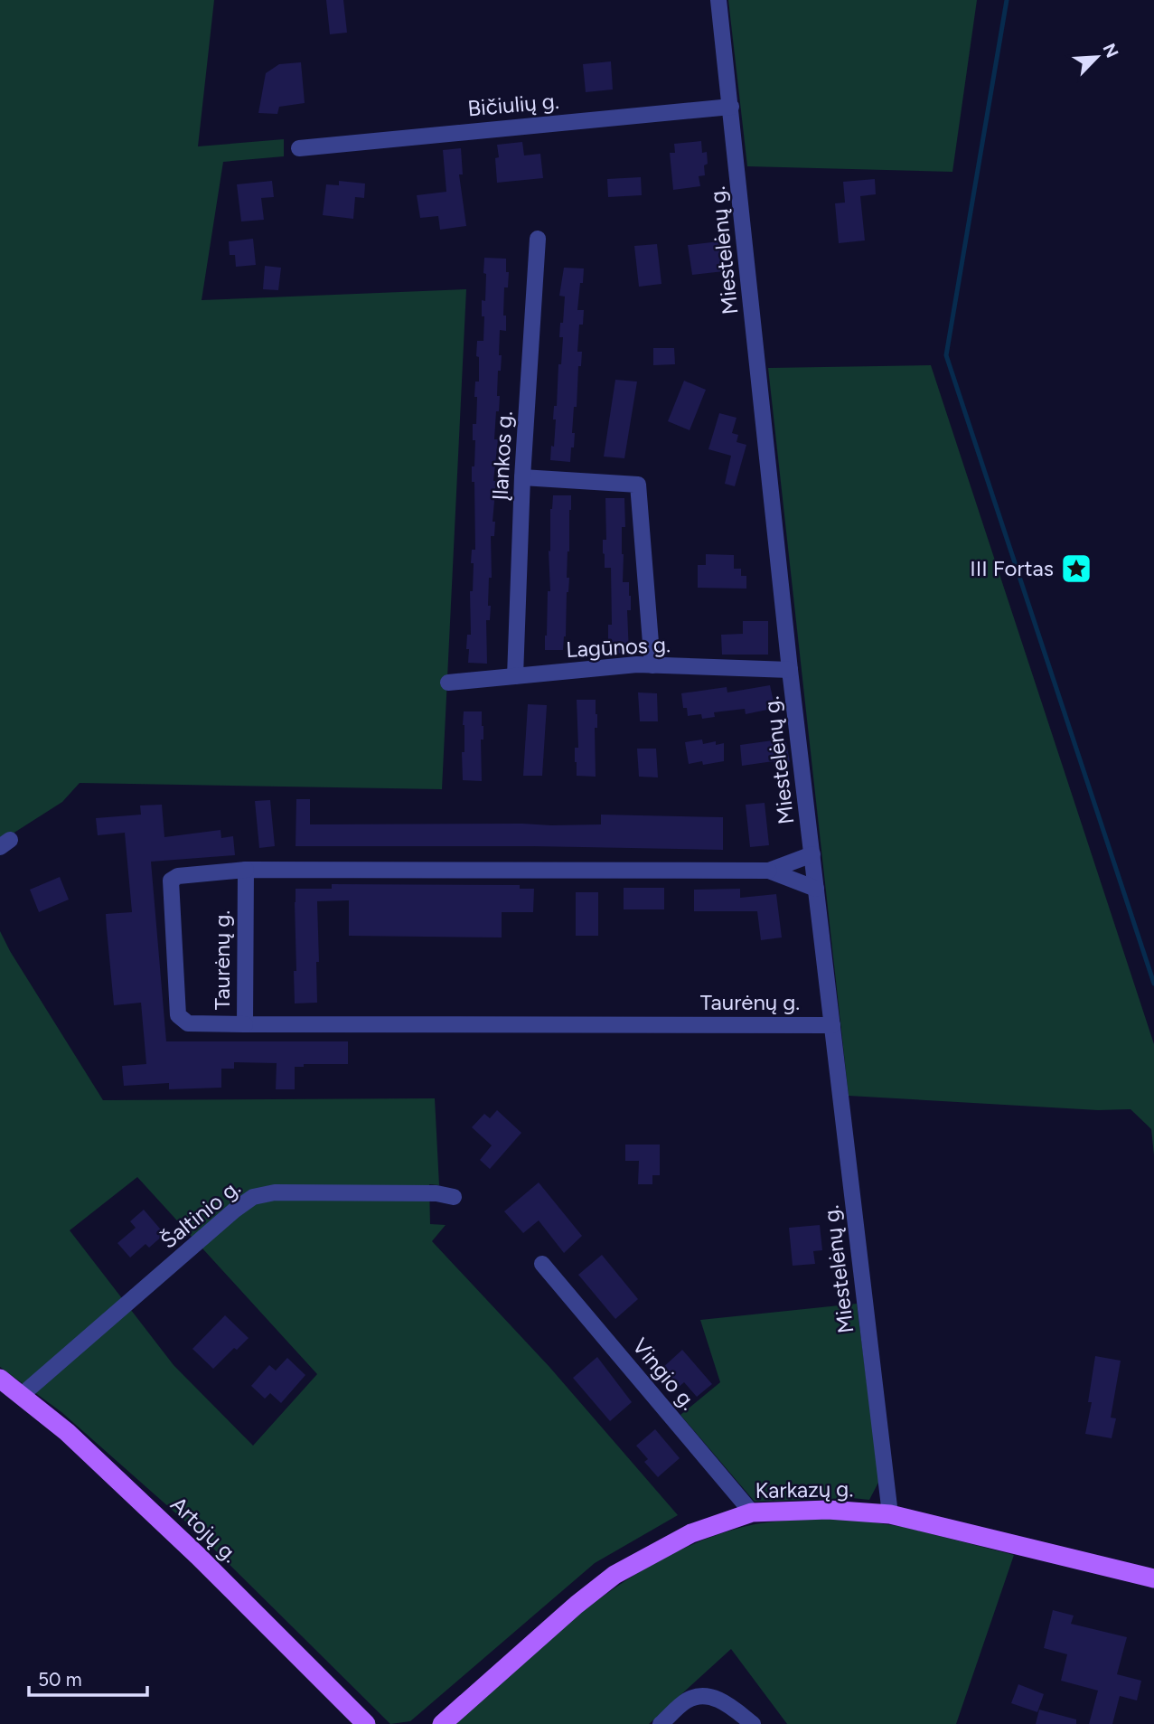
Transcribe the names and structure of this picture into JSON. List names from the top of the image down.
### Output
{
  "streets": {
    "main road": ["Karkazų g.", "Artojų g."],
    "street": [
      "Bičiulių g.",
      "Miestelėnų g.",
      "Įlankos g.",
      "Lagūnos g.",
      "Taurėnų g.",
      "Šaltinio g.",
      "Vingio g."
    ]
  },
  "crossings": [
    ["Bičiulių g.", "Miestelėnų g."],
    ["Miestelėnų g.", "Lagūnos g."],
    ["Miestelėnų g.", "Taurėnų g."],
    ["Miestelėnų g.", "Karkazų g."],
    ["Įlankos g.", "Lagūnos g."],
    ["Šaltinio g.", "Artojų g."],
    ["Vingio g.", "Karkazų g."]
  ],
  "places": {
    "place": ["III Fortas"]
  },
  "scale_bar": "50 m",
  "north": "top right"
}
